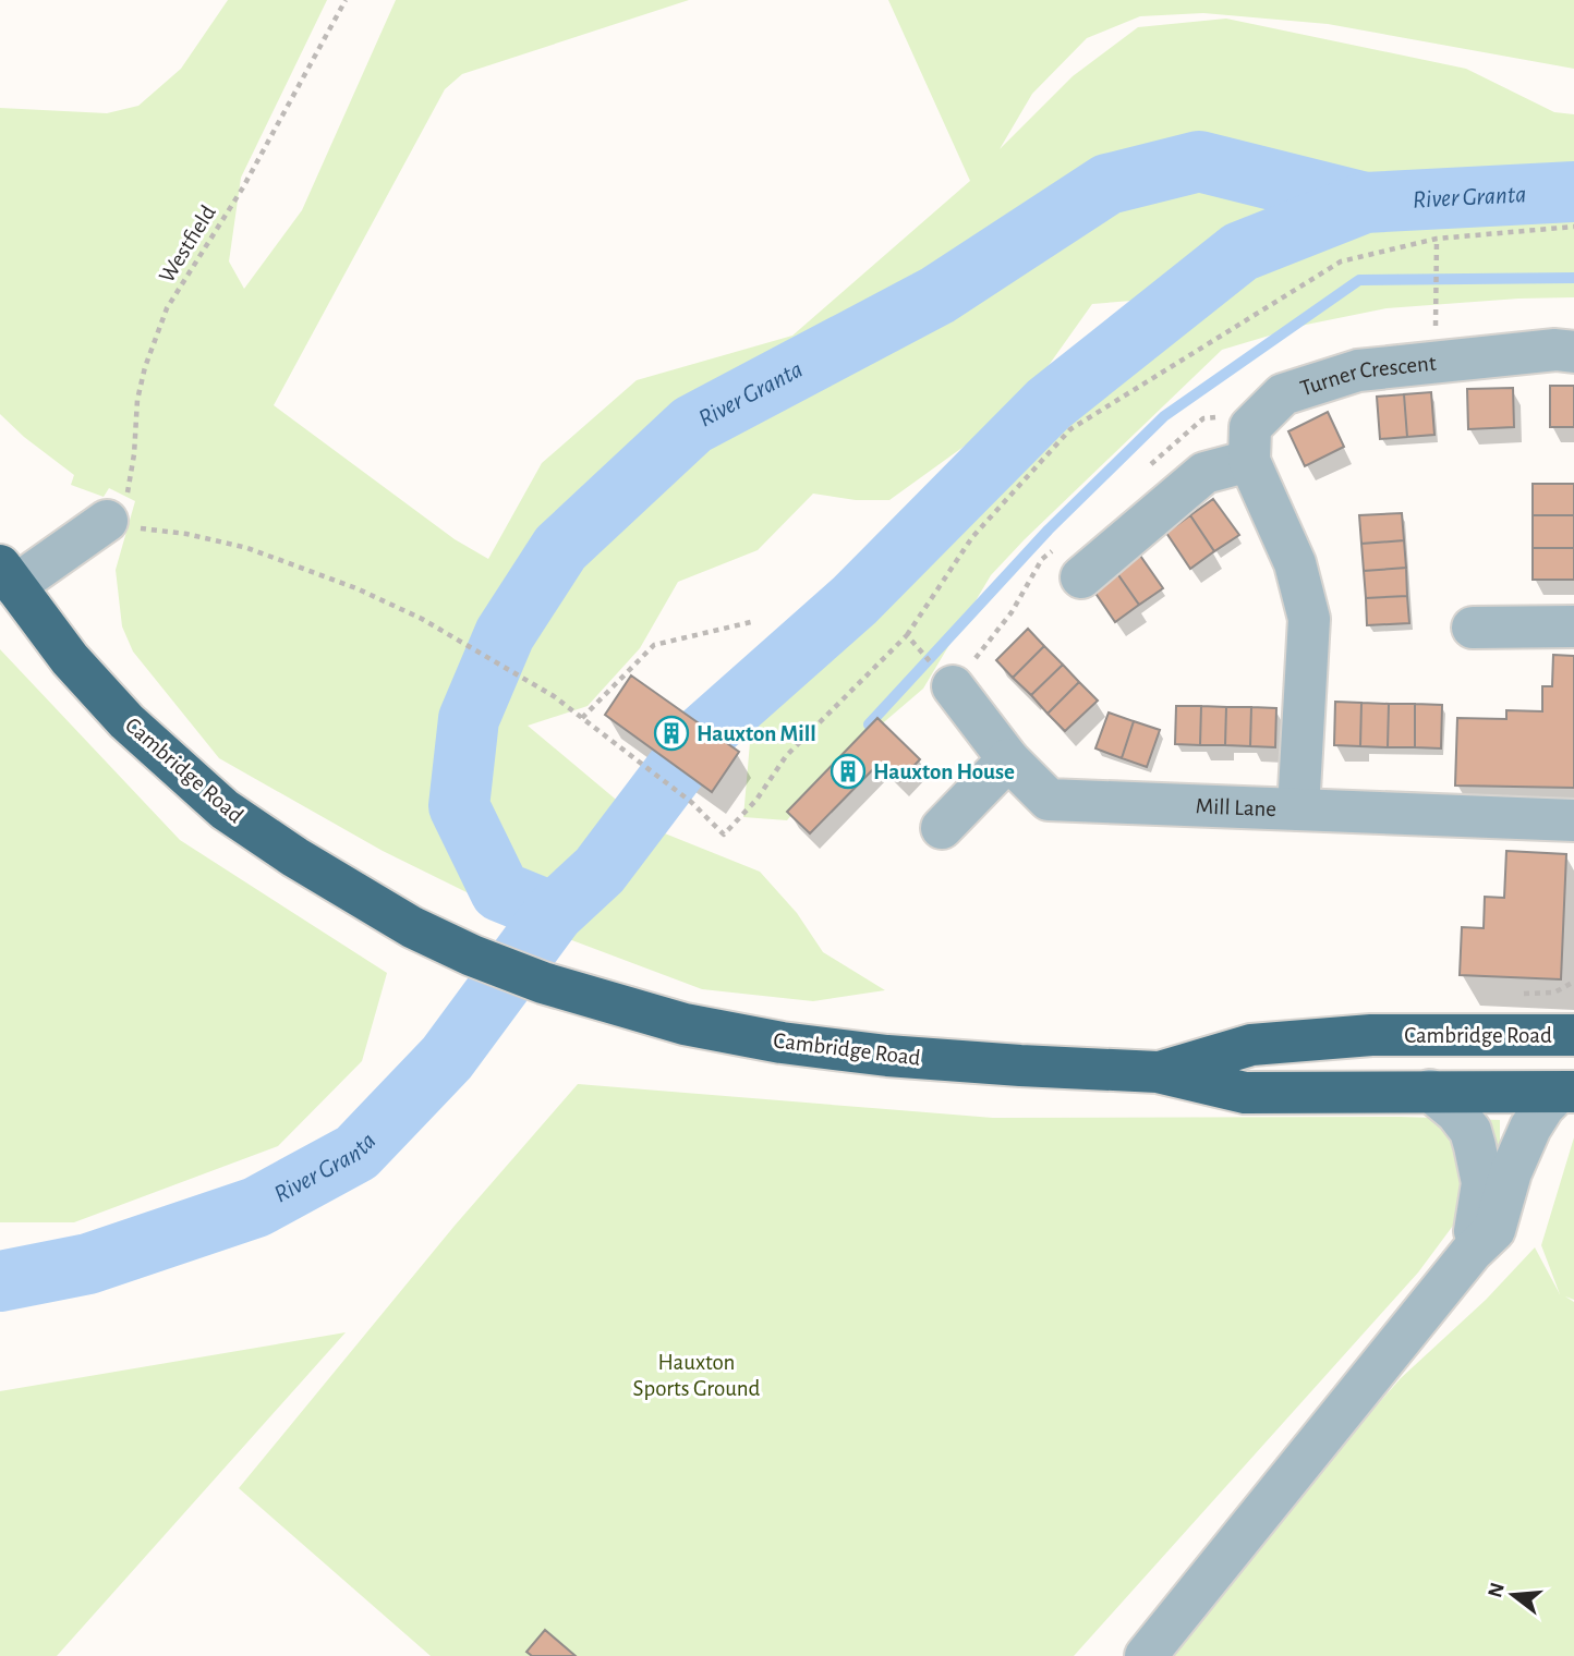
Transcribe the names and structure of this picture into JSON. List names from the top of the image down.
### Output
{
  "streets": {
    "highway": ["Cambridge Road"],
    "street": ["Turner Crescent", "Mill Lane"],
    "path": ["Westfield"]
  },
  "water": ["River Granta"],
  "parks": ["Hauxton Sports Ground"],
  "places": {
    "building": ["Hauxton Mill", "Hauxton House"]
  },
  "north": "left"
}
